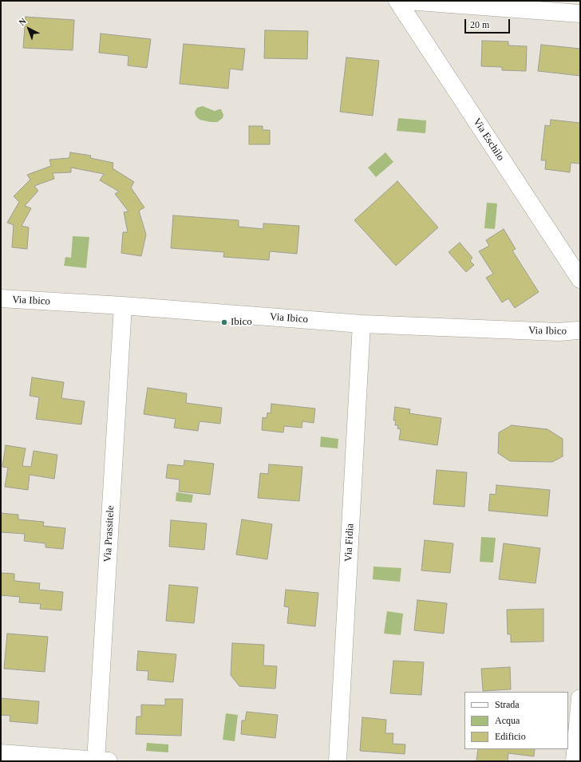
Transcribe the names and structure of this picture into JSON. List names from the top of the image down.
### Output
{
  "streets": {
    "street": [
      "Via Eschilo",
      "Via Ibico",
      "Via Prassitele",
      "Via Fidia"
    ]
  },
  "crossings": [
    ["Via Ibico", "Via Prassitele"],
    ["Via Ibico", "Via Fidia"]
  ],
  "places": ["Ibico"],
  "legend": ["Strada", "Acqua", "Edificio"],
  "scale_bar": "20 m",
  "north": "top left"
}
